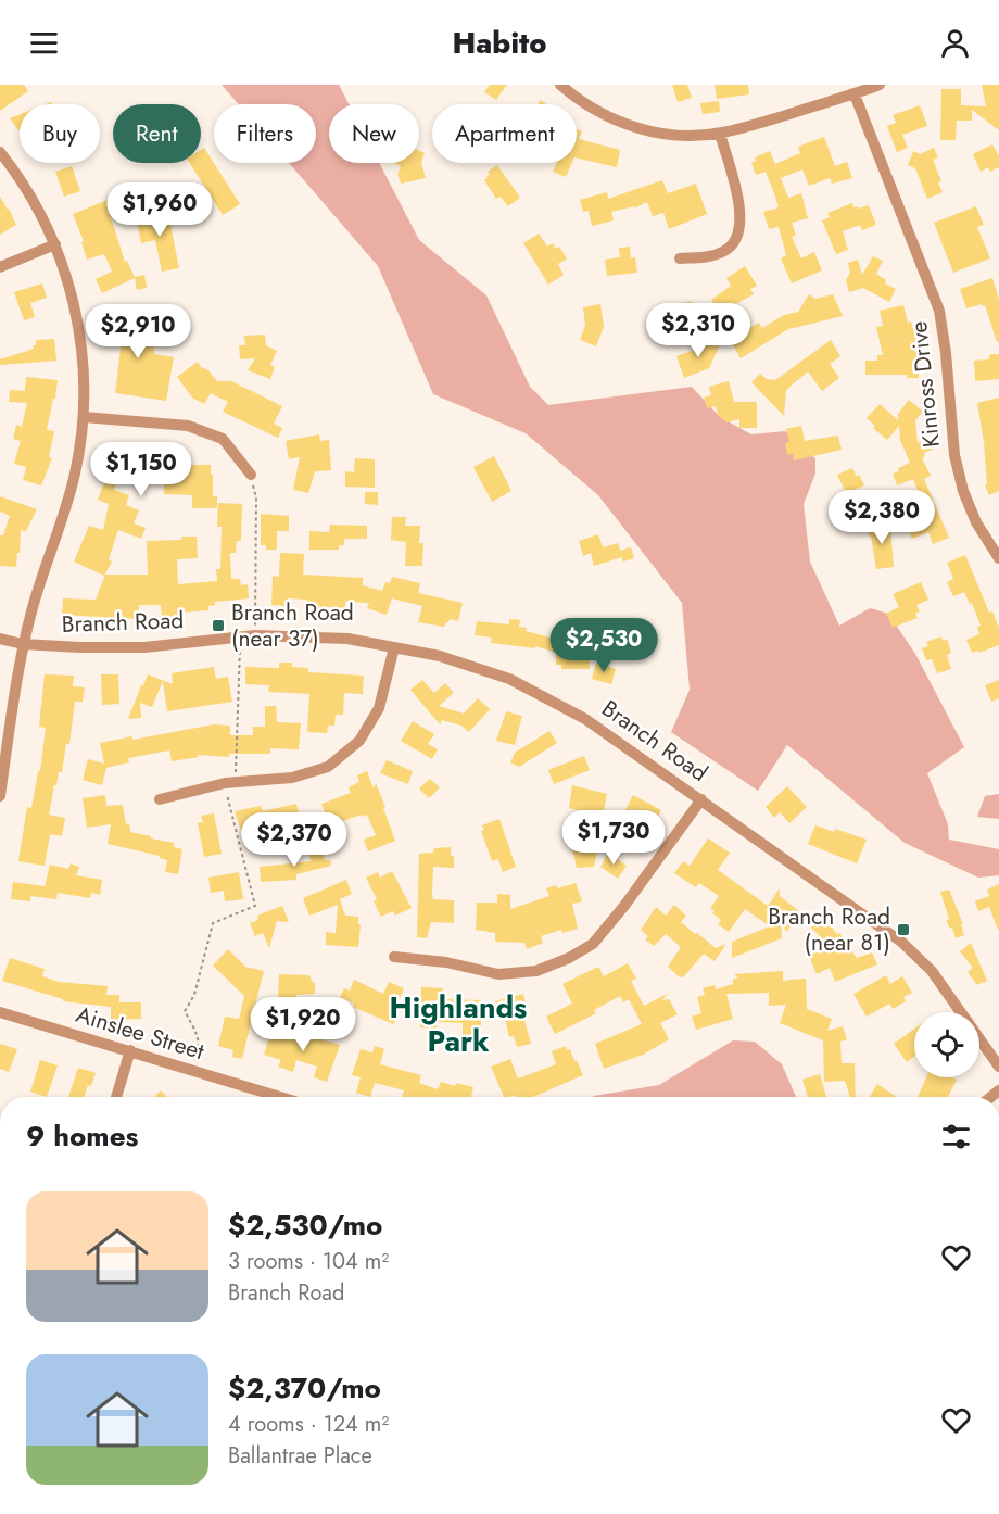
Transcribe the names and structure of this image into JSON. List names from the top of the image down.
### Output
{
  "streets": {
    "street": ["Kinross Drive", "Branch Road", "Ainslee Street"]
  },
  "districts": ["Highlands Park"],
  "places": {
    "transit": ["Branch Road (near 37)", "Branch Road (near 81)"]
  },
  "page": {
    "header": "Habito",
    "chip": [
      "Buy",
      "Rent",
      "Filters",
      "New",
      "Apartment"
    ],
    "price": [
      "$1,960",
      "$2,310",
      "$2,910",
      "$1,150",
      "$2,380",
      "$2,530",
      "$1,730",
      "$2,370",
      "$1,920"
    ],
    "heading": "9 homes",
    "list": [
      {
        "name": "$2,530/mo",
        "note": "3 rooms · 104 m² · Branch Road"
      },
      {
        "name": "$2,370/mo",
        "note": "4 rooms · 124 m² · Ballantrae Place"
      }
    ]
  }
}
